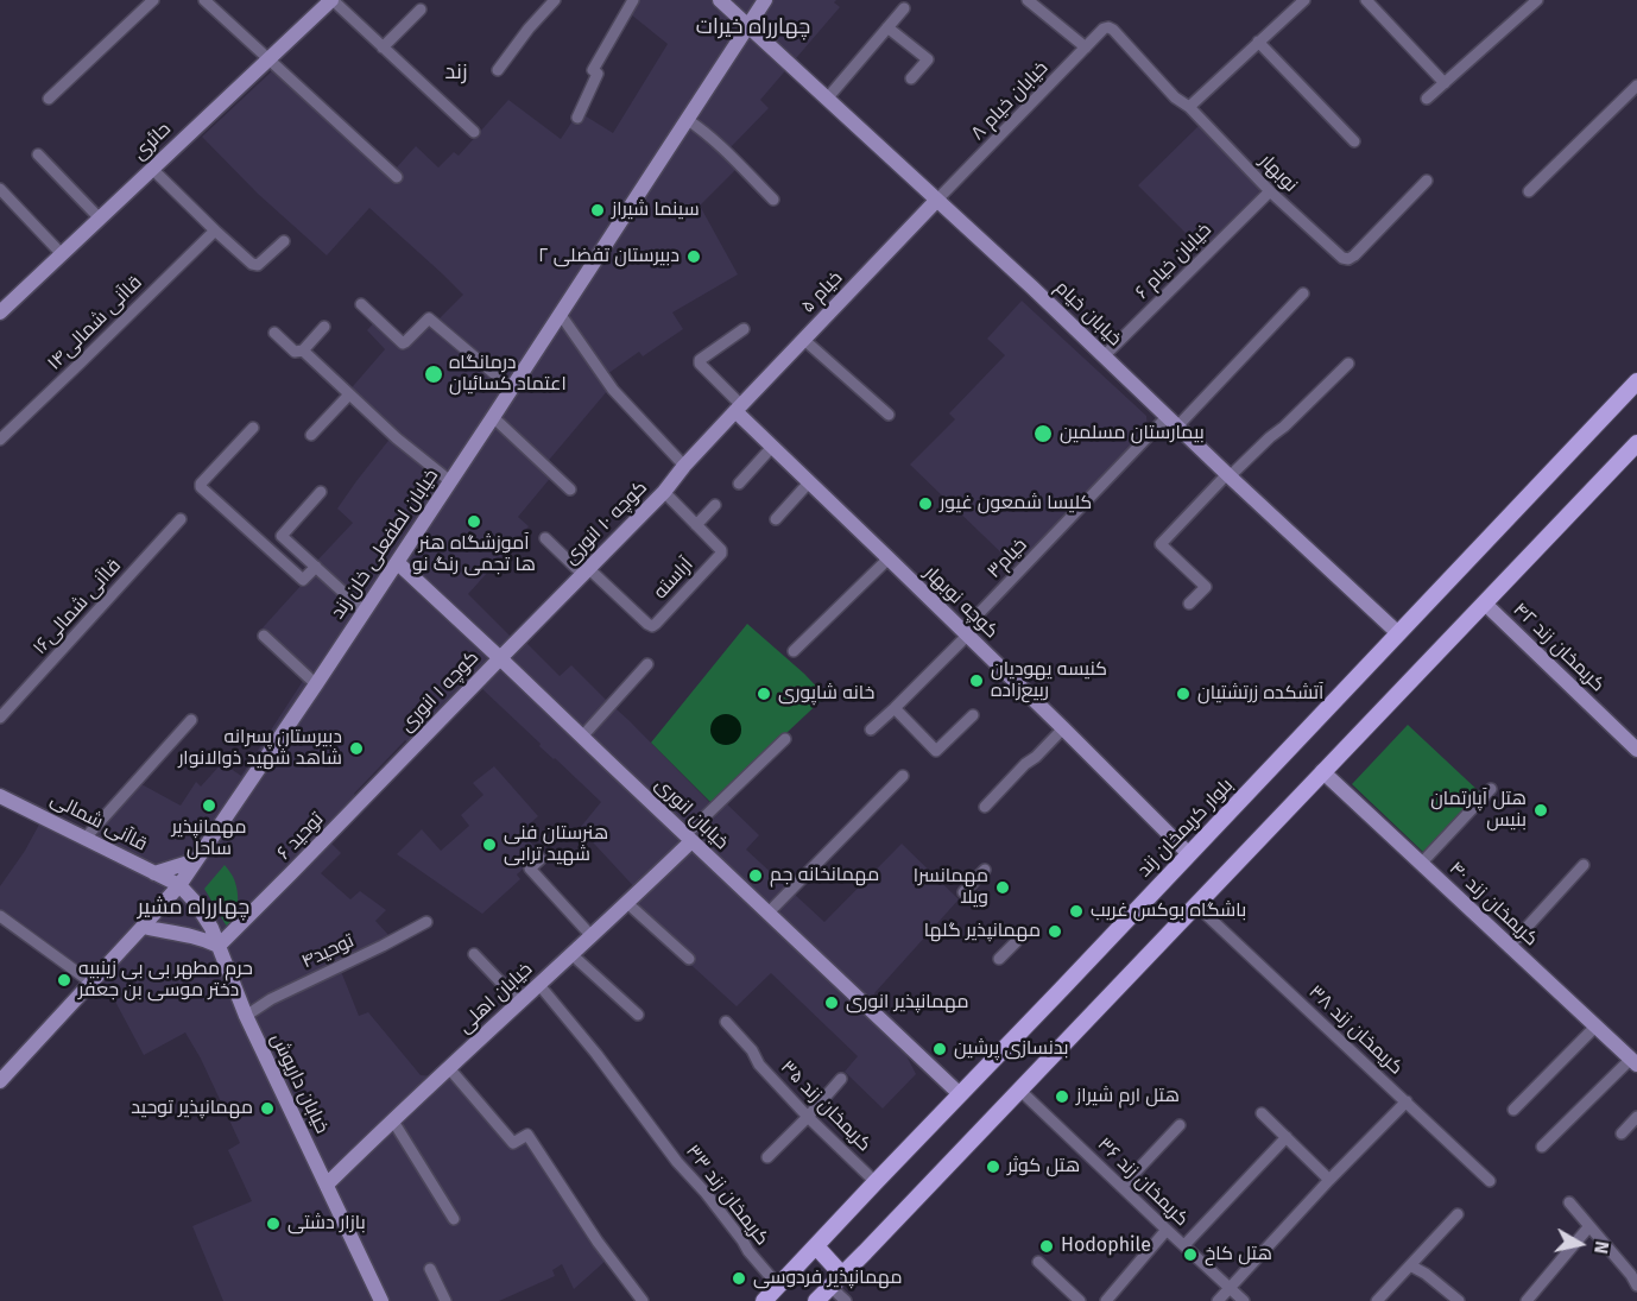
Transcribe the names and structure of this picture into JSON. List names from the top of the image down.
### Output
{
  "streets": {
    "main road": ["بلوار کریمخان زند"],
    "street": [
      "خیابان خیام ۸",
      "حائری",
      "نوبهار",
      "خیابان خیام ۶",
      "۵ خیام",
      "خیابان خیام",
      "قاآنی شمالی۱۴",
      "کوچه ۱۰ انوری",
      "خیابان لطفعلی خان زند",
      "خیام۳",
      "آراسته",
      "کوچه نوبهار",
      "قاآنی شمالی۱۶",
      "کریمخان زند ۴۲",
      "کوچه ۱ انوری",
      "خیابان انوری",
      "قاآنی شمالی",
      "۶ توحید",
      "کریمخان زند ۴۰",
      "توحید۴",
      "خیابان اهلی",
      "کریمخان زند ۳۸",
      "خیابان داریوش",
      "کریمخان زند ۳۵",
      "کریمخان زند ۳۶",
      "کریمخان زند ۳۳"
    ]
  },
  "crossings": [
    ["خیابان خیام ۸", "نوبهار"],
    ["خیابان خیام ۸", "۵ خیام"],
    ["خیابان خیام ۸", "خیابان خیام"],
    ["نوبهار", "خیابان خیام ۶"],
    ["خیابان خیام ۶", "خیابان خیام"],
    ["۵ خیام", "خیابان خیام"],
    ["۵ خیام", "کوچه ۱۰ انوری"],
    ["۵ خیام", "کوچه نوبهار"],
    ["خیابان خیام", "خیابان لطفعلی خان زند"],
    ["خیابان خیام", "خیام۳"],
    ["خیابان خیام", "بلوار کریمخان زند"],
    ["کوچه ۱۰ انوری", "آراسته"],
    ["کوچه ۱۰ انوری", "کوچه نوبهار"],
    ["کوچه ۱۰ انوری", "کوچه ۱ انوری"],
    ["کوچه ۱۰ انوری", "خیابان انوری"],
    ["خیابان لطفعلی خان زند", "خیابان انوری"],
    ["خیابان لطفعلی خان زند", "قاآنی شمالی"],
    ["خیابان لطفعلی خان زند", "خیابان داریوش"],
    ["خیام۳", "کوچه نوبهار"],
    ["کوچه نوبهار", "بلوار کریمخان زند"],
    ["کوچه ۱ انوری", "خیابان انوری"],
    ["کوچه ۱ انوری", "۶ توحید"],
    ["خیابان انوری", "بلوار کریمخان زند"],
    ["خیابان انوری", "خیابان اهلی"],
    ["قاآنی شمالی", "خیابان داریوش"],
    ["بلوار کریمخان زند", "کریمخان زند ۳۵"],
    ["بلوار کریمخان زند", "کریمخان زند ۳۳"],
    ["۶ توحید", "خیابان داریوش"],
    ["توحید۴", "خیابان داریوش"],
    ["خیابان اهلی", "خیابان داریوش"],
    ["خیابان اهلی", "کریمخان زند ۳۳"]
  ],
  "districts": ["چهارراه خیرات", "زند", "چهارراه مشیر"],
  "places": [
    "سینما شیراز",
    "دبیرستان تفضلی ۲",
    "درمانگاه اعتماد کسائیان",
    "بیمارستان مسلمین",
    "کلیسا شمعون غیور",
    "آموزشگاه هنر ها تجمی رنگ نو",
    "کنیسه یهودیان ربیع‌زاده",
    "خانه شاپوری",
    "آتشکده زرتشتیان",
    "دبیرستان پسرانه شاهد شهید ذوالانوار",
    "مهمانپذیر ساحل",
    "هتل آپارتمان بنیس",
    "هنرستان فنی شهید ترابی",
    "مهمانخانه جم",
    "مهمانسرا ویلا",
    "باشگاه بوکس غریب",
    "مهمانپذیر گلها",
    "حرم مطهر بی بی زینبیه دختر موسی بن جعفر",
    "مهمانپذیر انوری",
    "بدنسازی پرشین",
    "هتل ارم شیراز",
    "مهمانپذیر توحید",
    "هتل کوثر",
    "بازار دشتی",
    "Hodophile",
    "هتل کاخ",
    "مهمانپذیر فردوسی"
  ],
  "north": "right"
}
